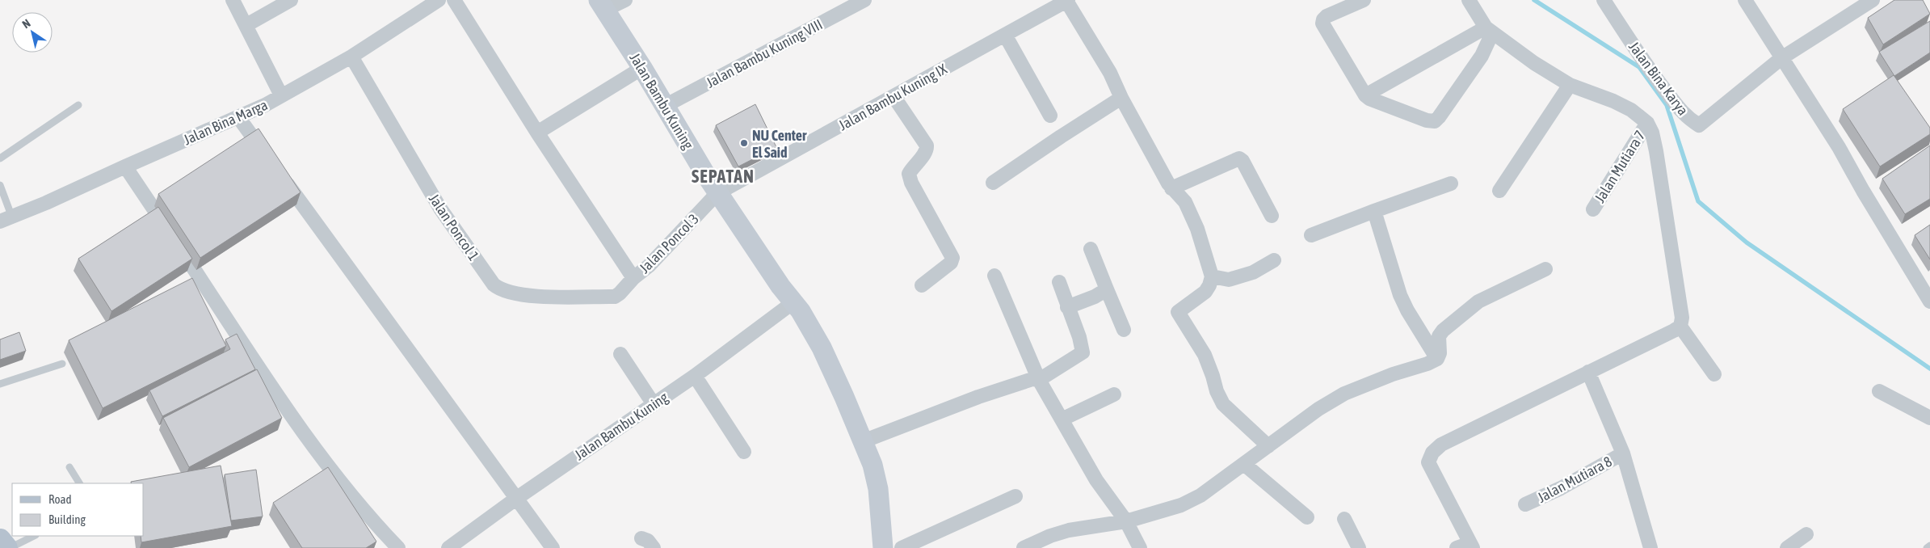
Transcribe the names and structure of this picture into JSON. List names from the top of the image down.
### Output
{
  "streets": {
    "street": [
      "Jalan Bambu Kuning VIII",
      "Jalan Bina Karya",
      "Jalan Bambu Kuning IX",
      "Jalan Bambu Kuning",
      "Jalan Bina Marga",
      "Jalan Mutiara 7",
      "Jalan Poncol 1",
      "Jalan Poncol 3",
      "Jalan Mutiara 8"
    ]
  },
  "crossings": [
    ["Jalan Bambu Kuning VIII", "Jalan Bambu Kuning"],
    ["Jalan Bambu Kuning IX", "Jalan Bambu Kuning"],
    ["Jalan Bambu Kuning IX", "Jalan Poncol 3"],
    ["Jalan Bambu Kuning", "Jalan Poncol 3"],
    ["Jalan Bina Marga", "Jalan Poncol 1"],
    ["Jalan Poncol 1", "Jalan Poncol 3"]
  ],
  "districts": ["SEPATAN"],
  "places": ["NU Center El Said"],
  "legend": ["Road", "Building"],
  "north": "top left"
}
